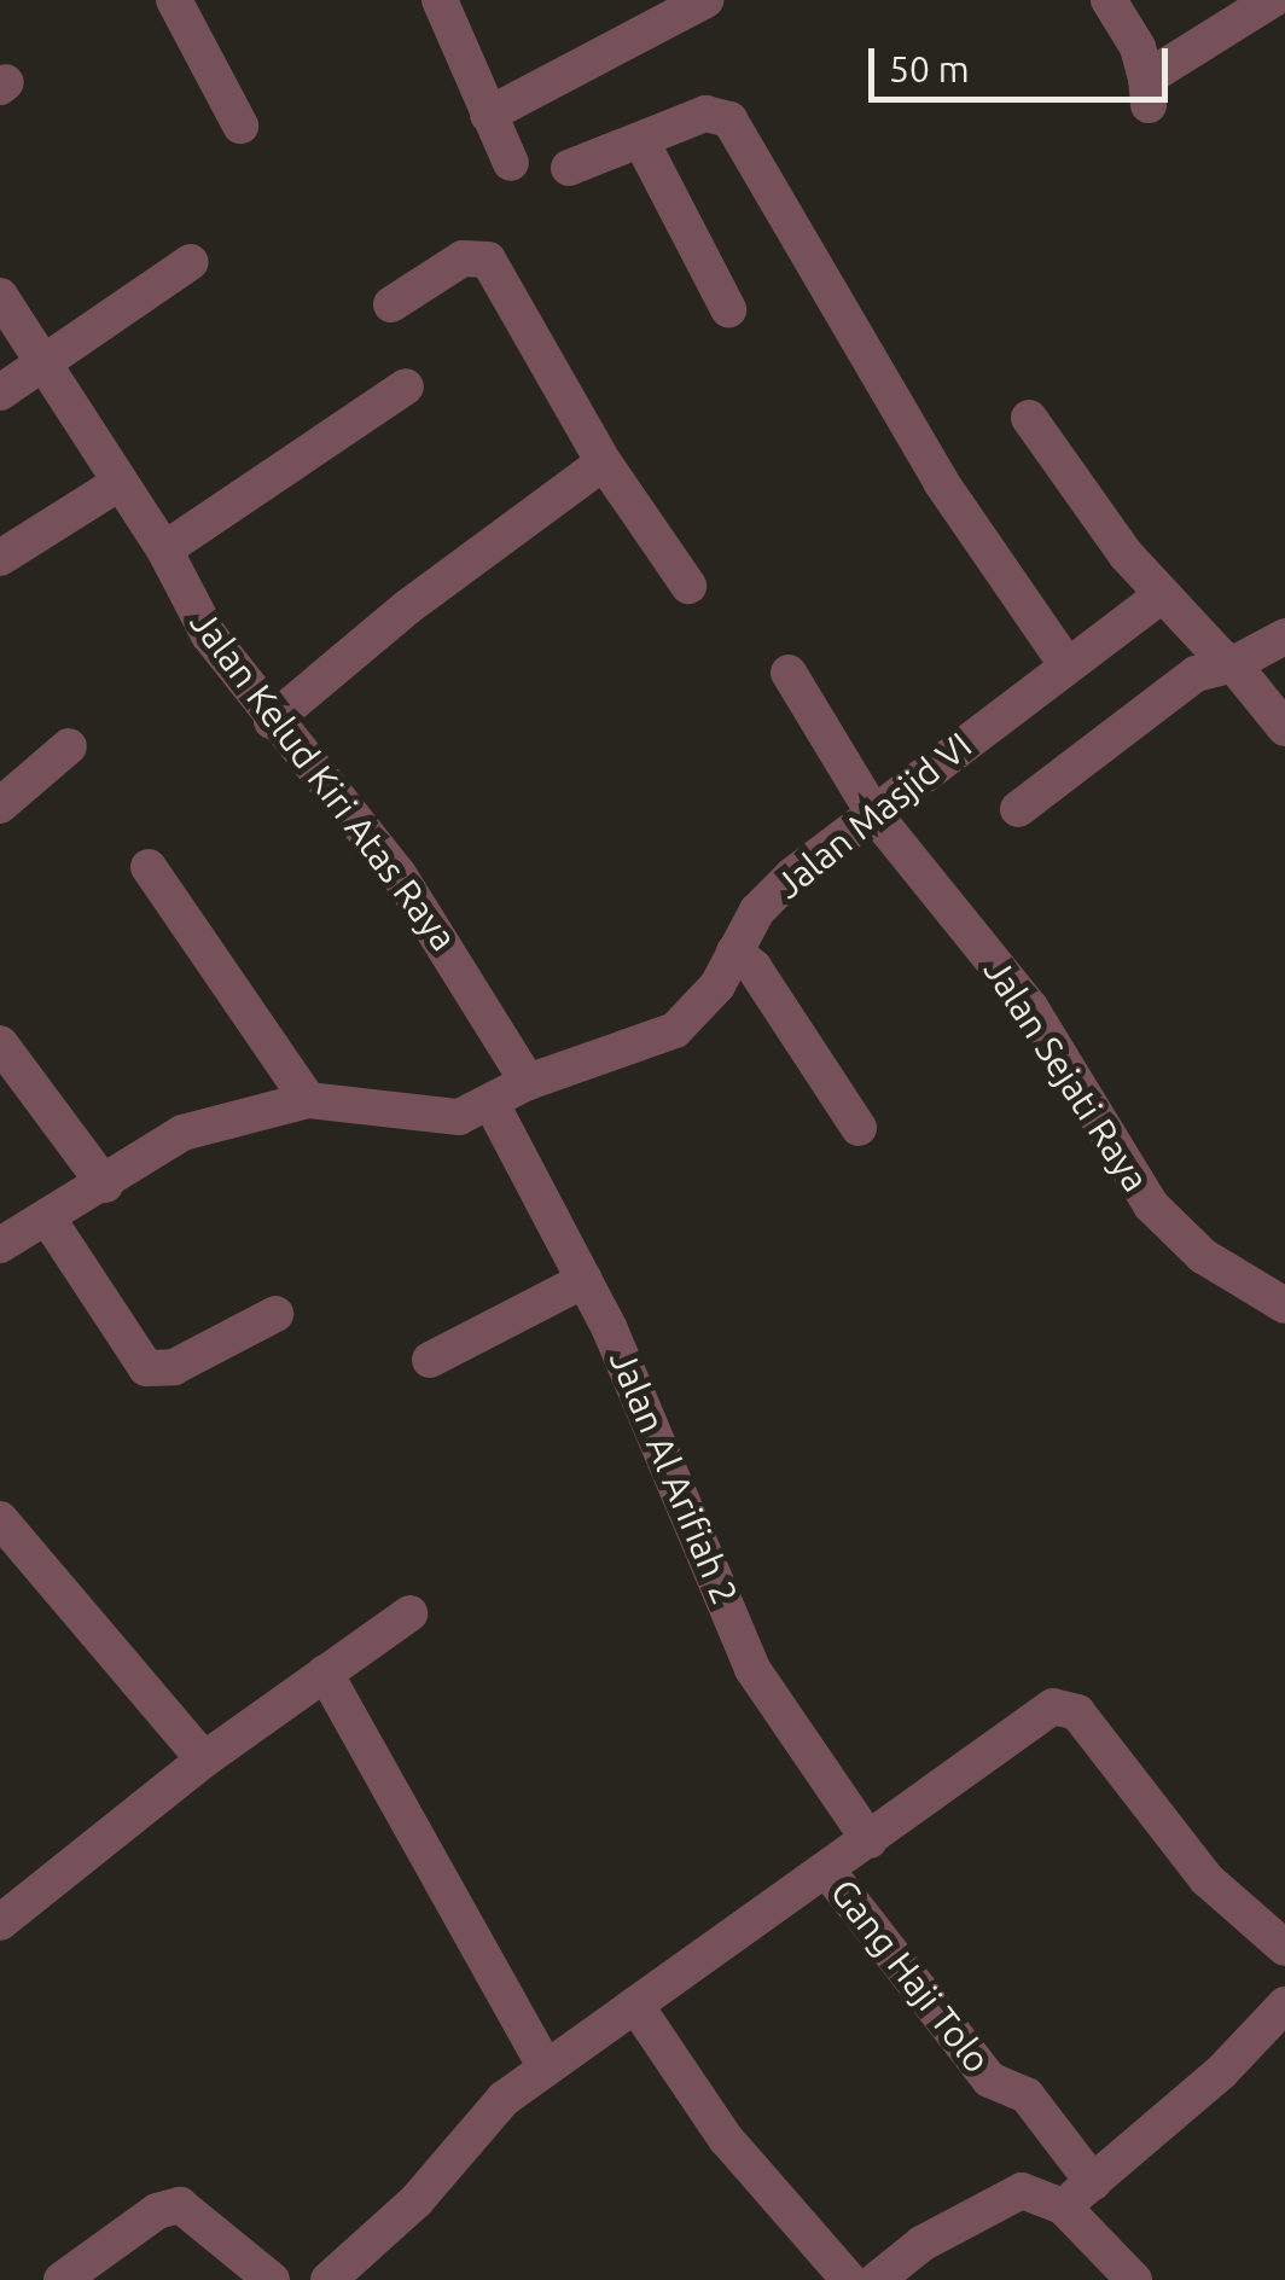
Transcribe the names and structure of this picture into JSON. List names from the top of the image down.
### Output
{
  "streets": {
    "street": [
      "Jalan Kelud Kiri Atas Raya",
      "Jalan Masjid VI",
      "Jalan Sejati Raya",
      "Jalan Al Arifiah 2",
      "Gang Haji Tolo"
    ]
  },
  "crossings": [
    ["Jalan Kelud Kiri Atas Raya", "Jalan Masjid VI"],
    ["Jalan Masjid VI", "Jalan Sejati Raya"],
    ["Jalan Masjid VI", "Jalan Al Arifiah 2"]
  ],
  "scale_bar": "50 m"
}
